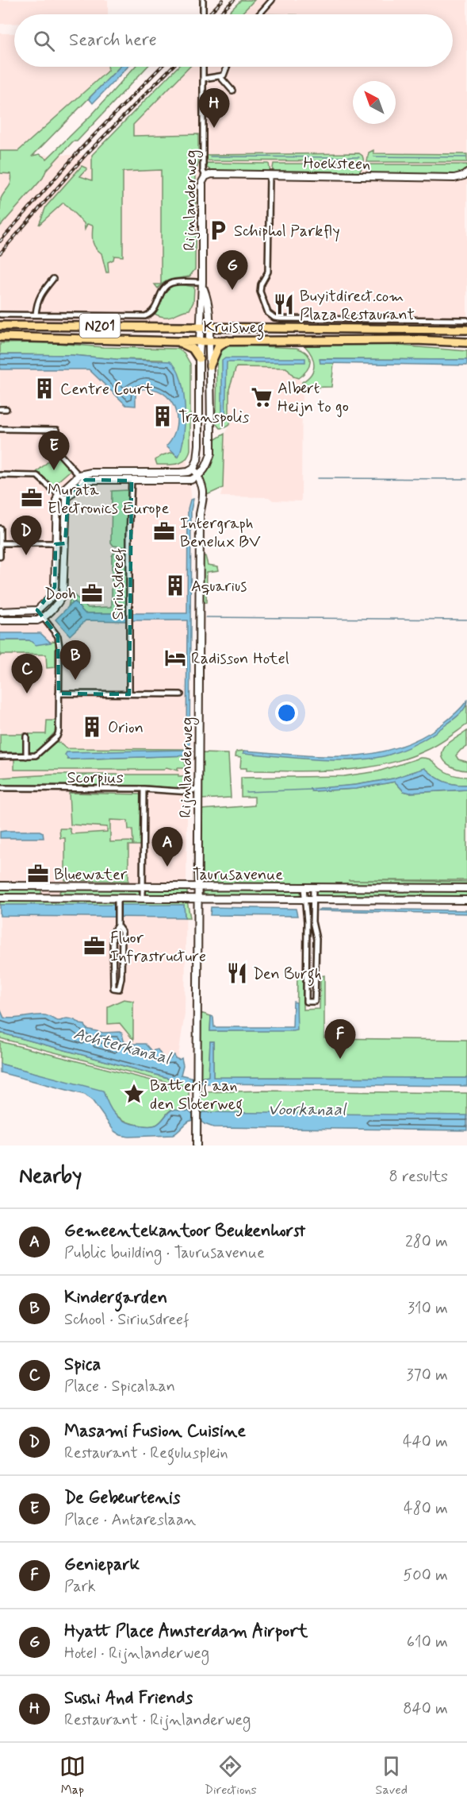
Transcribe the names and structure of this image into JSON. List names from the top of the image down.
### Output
{
  "streets": {
    "highway": ["N201", "Kruisweg"],
    "street": [
      "Hoeksteen",
      "Rijnlanderweg",
      "Siriusdreef",
      "Scorpius",
      "Taurusavenue"
    ]
  },
  "crossings": [
    ["Hoeksteen", "Rijnlanderweg"],
    ["Hoeksteen", "Kruisweg"],
    ["Rijnlanderweg", "Kruisweg"],
    ["Rijnlanderweg", "Taurusavenue"]
  ],
  "water": ["Achterkanaal", "Voorkanaal"],
  "places": {
    "parking": ["Schiphol Parkfly"],
    "restaurant": ["Buyitdirect.com Plaza Restaurant", "Den Burgh"],
    "building": [
      "Centre Court",
      "Transpolis",
      "Aquarius",
      "Orion"
    ],
    "supermarket": ["Albert Heijn to go"],
    "office": [
      "Murata Electronics Europe",
      "Intergraph Benelux BV",
      "Dooh",
      "Bluewater",
      "Fluor Infrastructure"
    ],
    "hotel": ["Radisson Hotel"],
    "place": ["Batterij aan den Sloterweg"]
  },
  "north": "top left",
  "page": {
    "search": "Search here",
    "pins": [
      "H",
      "G",
      "E",
      "D",
      "B",
      "C",
      "A",
      "F"
    ],
    "heading": ["Nearby", "8 results"],
    "list": [
      {
        "mark": "A",
        "name": "Gemeentekantoor Beukenhorst",
        "note": "Public building · Taurusavenue",
        "value": "280 m"
      },
      {
        "mark": "B",
        "name": "Kindergarden",
        "note": "School · Siriusdreef",
        "value": "310 m"
      },
      {
        "mark": "C",
        "name": "Spica",
        "note": "Place · Spicalaan",
        "value": "370 m"
      },
      {
        "mark": "D",
        "name": "Masami Fusion Cuisine",
        "note": "Restaurant · Regulusplein",
        "value": "440 m"
      },
      {
        "mark": "E",
        "name": "De Gebeurtenis",
        "note": "Place · Antareslaan",
        "value": "480 m"
      },
      {
        "mark": "F",
        "name": "Geniepark",
        "note": "Park",
        "value": "500 m"
      },
      {
        "mark": "G",
        "name": "Hyatt Place Amsterdam Airport",
        "note": "Hotel · Rijnlanderweg",
        "value": "610 m"
      },
      {
        "mark": "H",
        "name": "Sushi And Friends",
        "note": "Restaurant · Rijnlanderweg",
        "value": "840 m"
      }
    ],
    "nav": ["Map", "Directions", "Saved"]
  }
}
